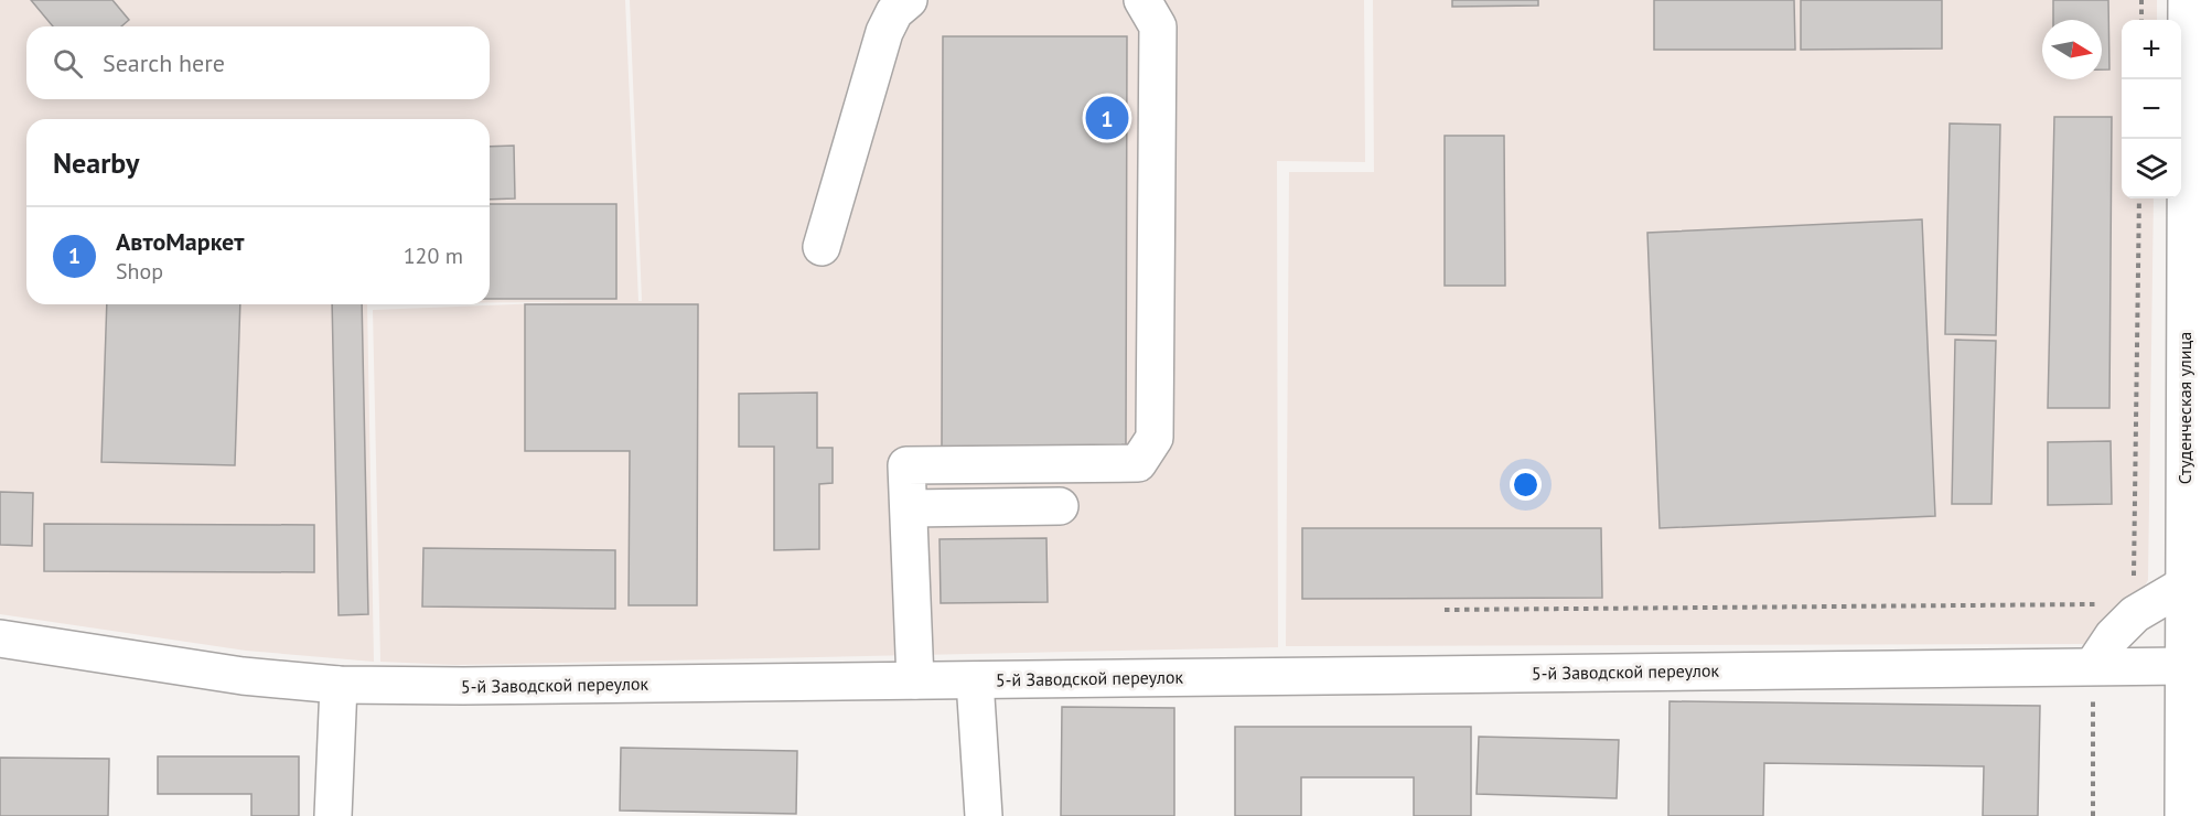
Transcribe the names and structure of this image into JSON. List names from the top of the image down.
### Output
{
  "streets": {
    "street": ["Студенческая улица", "5-й Заводской переулок"]
  },
  "crossings": [
    ["Студенческая улица", "5-й Заводской переулок"]
  ],
  "north": "right",
  "page": {
    "map_buttons": ["+", "−"],
    "search": "Search here",
    "pins": "1",
    "heading": "Nearby",
    "list": [
      {
        "mark": "1",
        "name": "АвтоМаркет",
        "note": "Shop",
        "value": "120 m"
      }
    ]
  }
}
